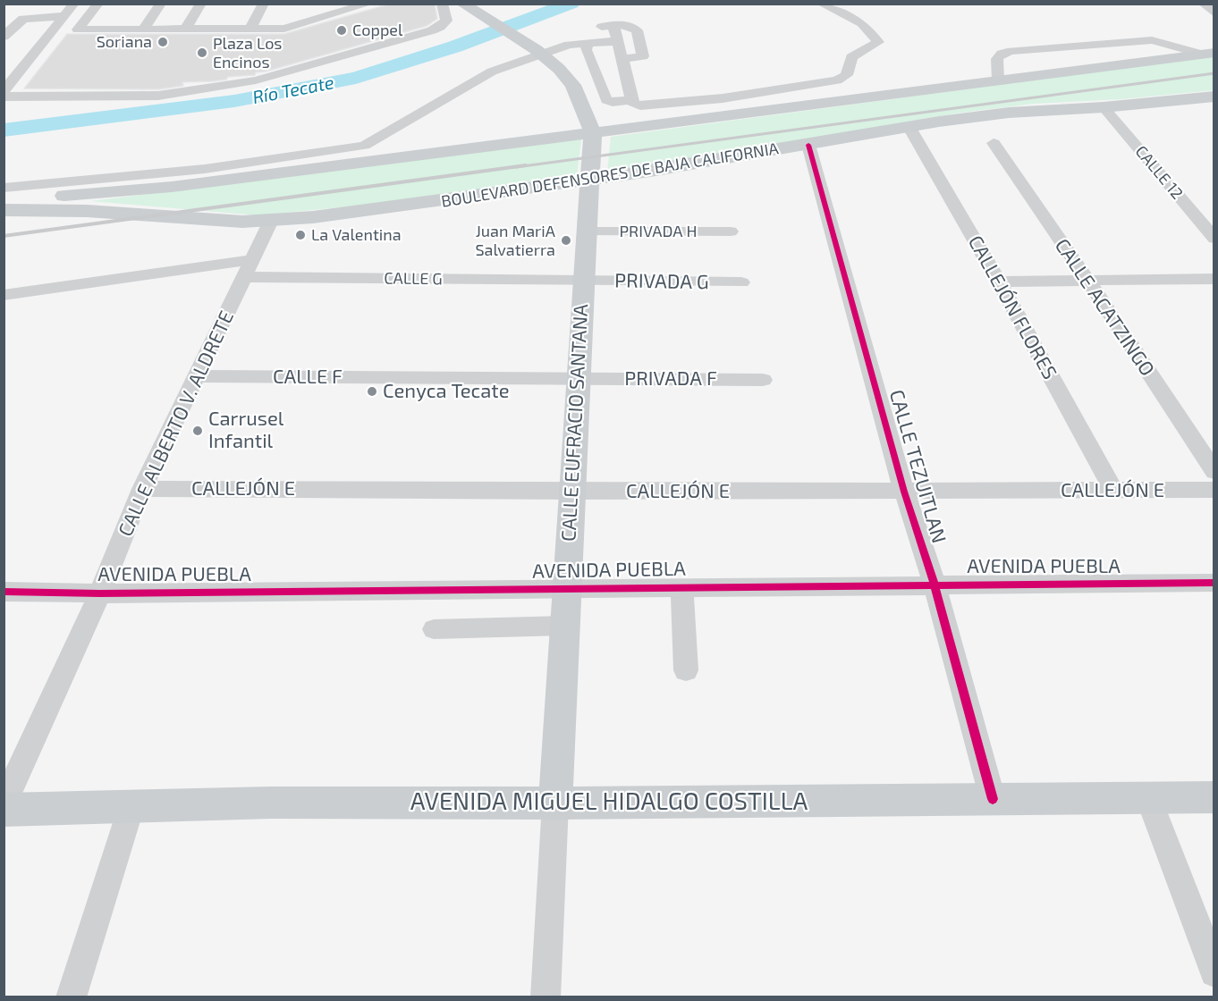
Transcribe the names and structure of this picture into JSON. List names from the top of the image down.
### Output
{
  "streets": {
    "main road": ["BOULEVARD DEFENSORES DE BAJA CALIFORNIA", "CALLE EUFRACIO SANTANA", "AVENIDA MIGUEL HIDALGO COSTILLA"],
    "street": [
      "CALLE 12",
      "PRIVADA H",
      "CALLE G",
      "PRIVADA G",
      "CALLEJÓN FLORES",
      "CALLE ACATZINGO",
      "CALLE F",
      "PRIVADA F",
      "CALLE ALBERTO V. ALDRETE",
      "CALLE TEZUITLAN",
      "CALLEJÓN E",
      "AVENIDA PUEBLA"
    ]
  },
  "crossings": [
    ["CALLE 12", "BOULEVARD DEFENSORES DE BAJA CALIFORNIA"],
    ["BOULEVARD DEFENSORES DE BAJA CALIFORNIA", "CALLEJÓN FLORES"],
    ["BOULEVARD DEFENSORES DE BAJA CALIFORNIA", "CALLE EUFRACIO SANTANA"],
    ["BOULEVARD DEFENSORES DE BAJA CALIFORNIA", "CALLE ALBERTO V. ALDRETE"],
    ["BOULEVARD DEFENSORES DE BAJA CALIFORNIA", "CALLE TEZUITLAN"],
    ["PRIVADA H", "CALLE EUFRACIO SANTANA"],
    ["CALLE G", "PRIVADA G"],
    ["CALLE G", "CALLE EUFRACIO SANTANA"],
    ["CALLE G", "CALLE ALBERTO V. ALDRETE"],
    ["PRIVADA G", "CALLE EUFRACIO SANTANA"],
    ["CALLEJÓN FLORES", "CALLEJÓN E"],
    ["CALLE F", "PRIVADA F"],
    ["CALLE F", "CALLE EUFRACIO SANTANA"],
    ["CALLE F", "CALLE ALBERTO V. ALDRETE"],
    ["PRIVADA F", "CALLE EUFRACIO SANTANA"],
    ["CALLE EUFRACIO SANTANA", "CALLEJÓN E"],
    ["CALLE EUFRACIO SANTANA", "AVENIDA PUEBLA"],
    ["CALLE EUFRACIO SANTANA", "AVENIDA MIGUEL HIDALGO COSTILLA"],
    ["CALLE ALBERTO V. ALDRETE", "CALLEJÓN E"],
    ["CALLE ALBERTO V. ALDRETE", "AVENIDA PUEBLA"],
    ["CALLE TEZUITLAN", "CALLEJÓN E"],
    ["CALLE TEZUITLAN", "AVENIDA PUEBLA"],
    ["CALLE TEZUITLAN", "AVENIDA MIGUEL HIDALGO COSTILLA"]
  ],
  "water": ["Río Tecate"],
  "places": [
    "Coppel",
    "Soriana",
    "Plaza Los Encinos",
    "La Valentina",
    "Juan MariA Salvatierra",
    "Cenyca Tecate",
    "Carrusel Infantil"
  ]
}
